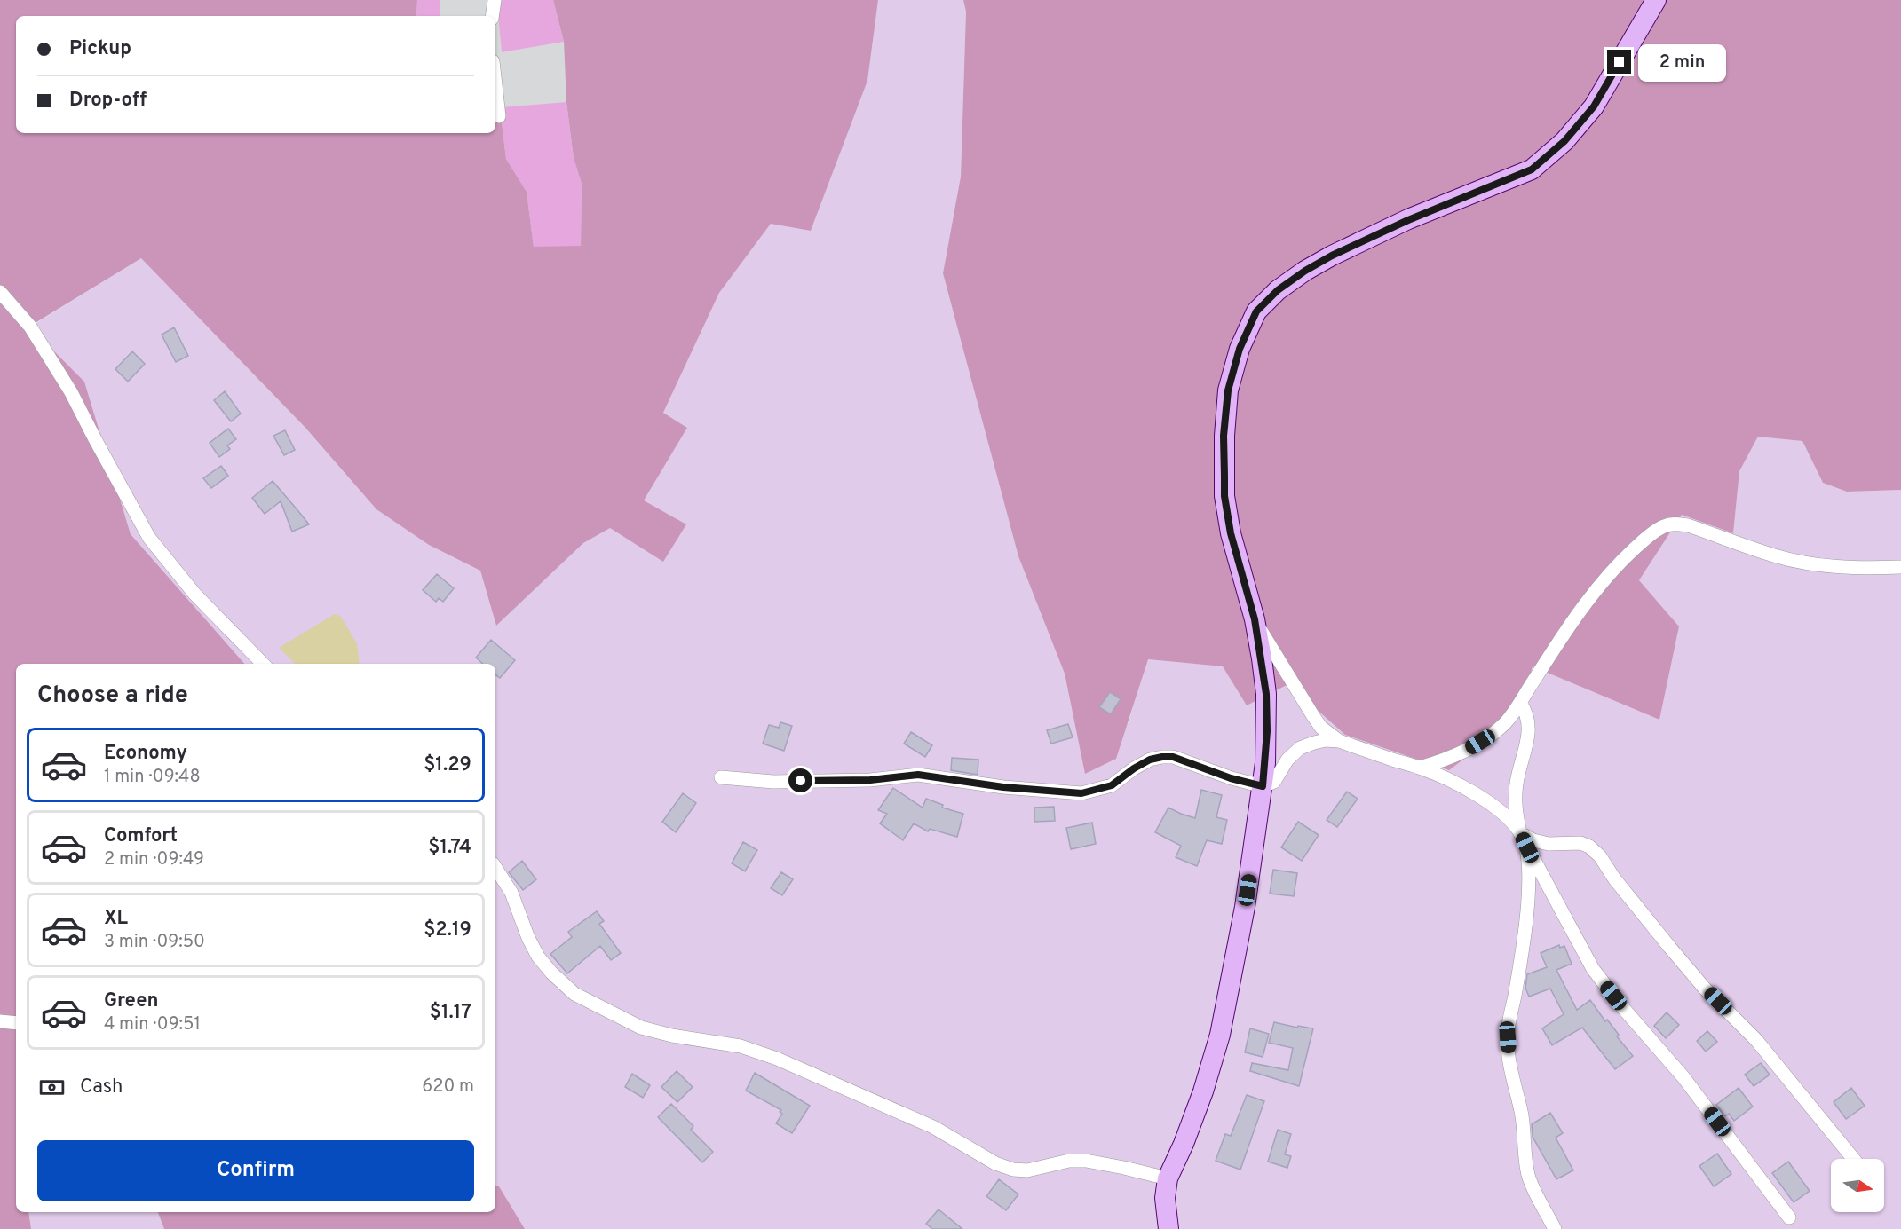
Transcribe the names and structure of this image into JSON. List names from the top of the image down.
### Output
{
  "north": "right",
  "page": {
    "banner": ["Pickup", "Drop-off"],
    "bubble": "2 min",
    "heading": "Choose a ride",
    "list": [
      {
        "name": "Economy",
        "note": "1 min · 09:48",
        "value": "$1.29"
      },
      {
        "name": "Comfort",
        "note": "2 min · 09:49",
        "value": "$1.74"
      },
      {
        "name": "XL",
        "note": "3 min · 09:50",
        "value": "$2.19"
      },
      {
        "name": "Green",
        "note": "4 min · 09:51",
        "value": "$1.17"
      }
    ],
    "pay": ["Cash", "620 m"],
    "buttons": "Confirm"
  }
}
